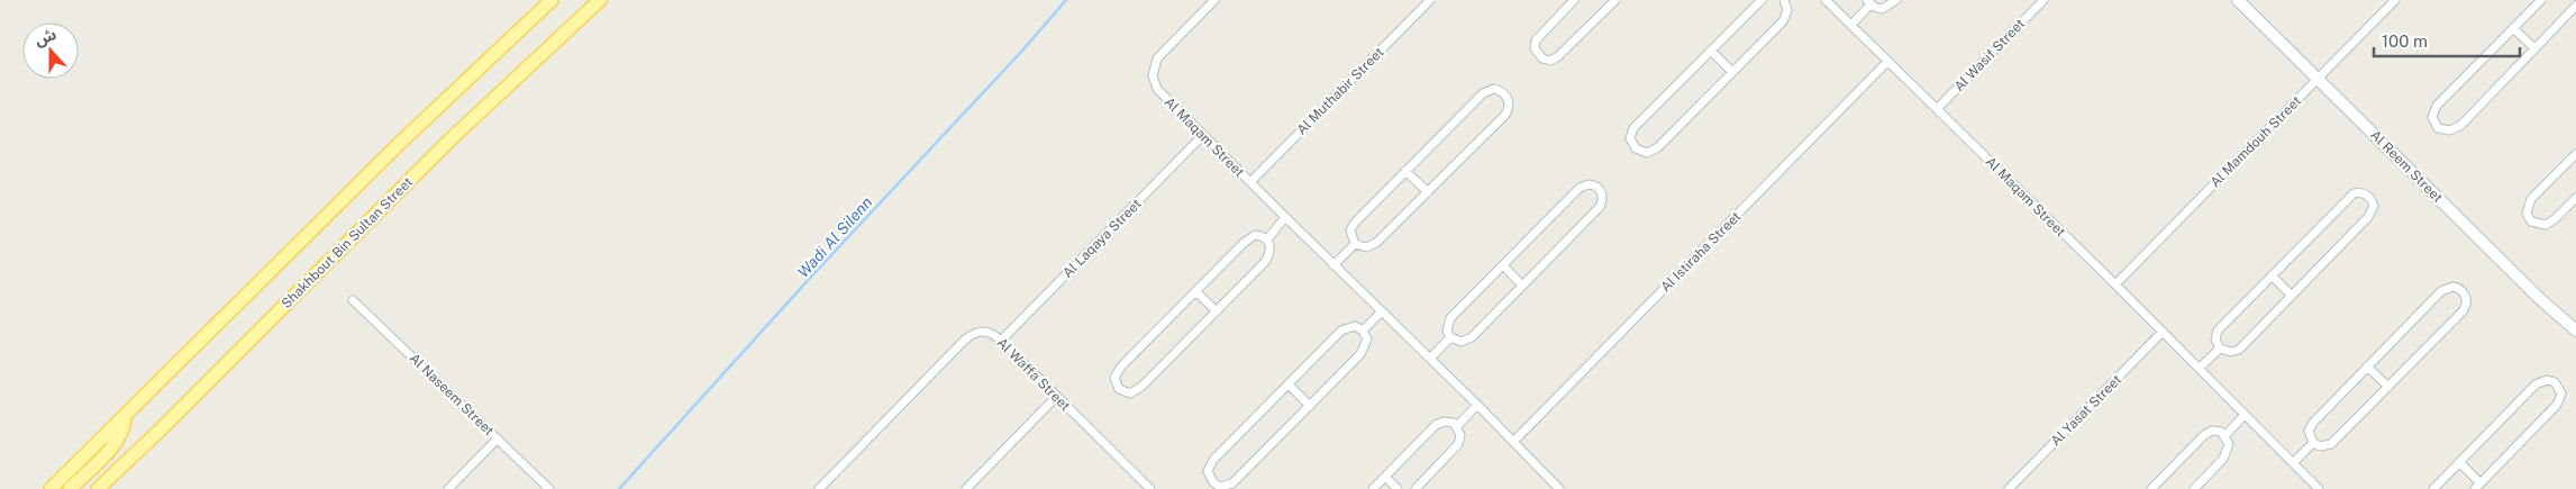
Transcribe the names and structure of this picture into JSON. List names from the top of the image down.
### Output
{
  "streets": {
    "main road": ["Shakhbout Bin Sultan Street"],
    "street": [
      "Al Wasif Street",
      "Al Muthabir Street",
      "Al Maqam Street",
      "Al Mamdouh Street",
      "Al Reem Street",
      "Al Laqaya Street",
      "Al Istiraha Street",
      "Al Waffa Street",
      "Al Naseem Street",
      "Al Yasat Street"
    ]
  },
  "crossings": [
    ["Al Wasif Street", "Al Maqam Street"],
    ["Al Muthabir Street", "Al Maqam Street"],
    ["Al Maqam Street", "Al Mamdouh Street"],
    ["Al Maqam Street", "Al Laqaya Street"],
    ["Al Maqam Street", "Al Istiraha Street"],
    ["Al Maqam Street", "Al Yasat Street"],
    ["Al Mamdouh Street", "Al Reem Street"],
    ["Al Laqaya Street", "Al Waffa Street"]
  ],
  "water": ["Wadi Al Silenn"],
  "scale_bar": "100 m",
  "north": "top"
}
